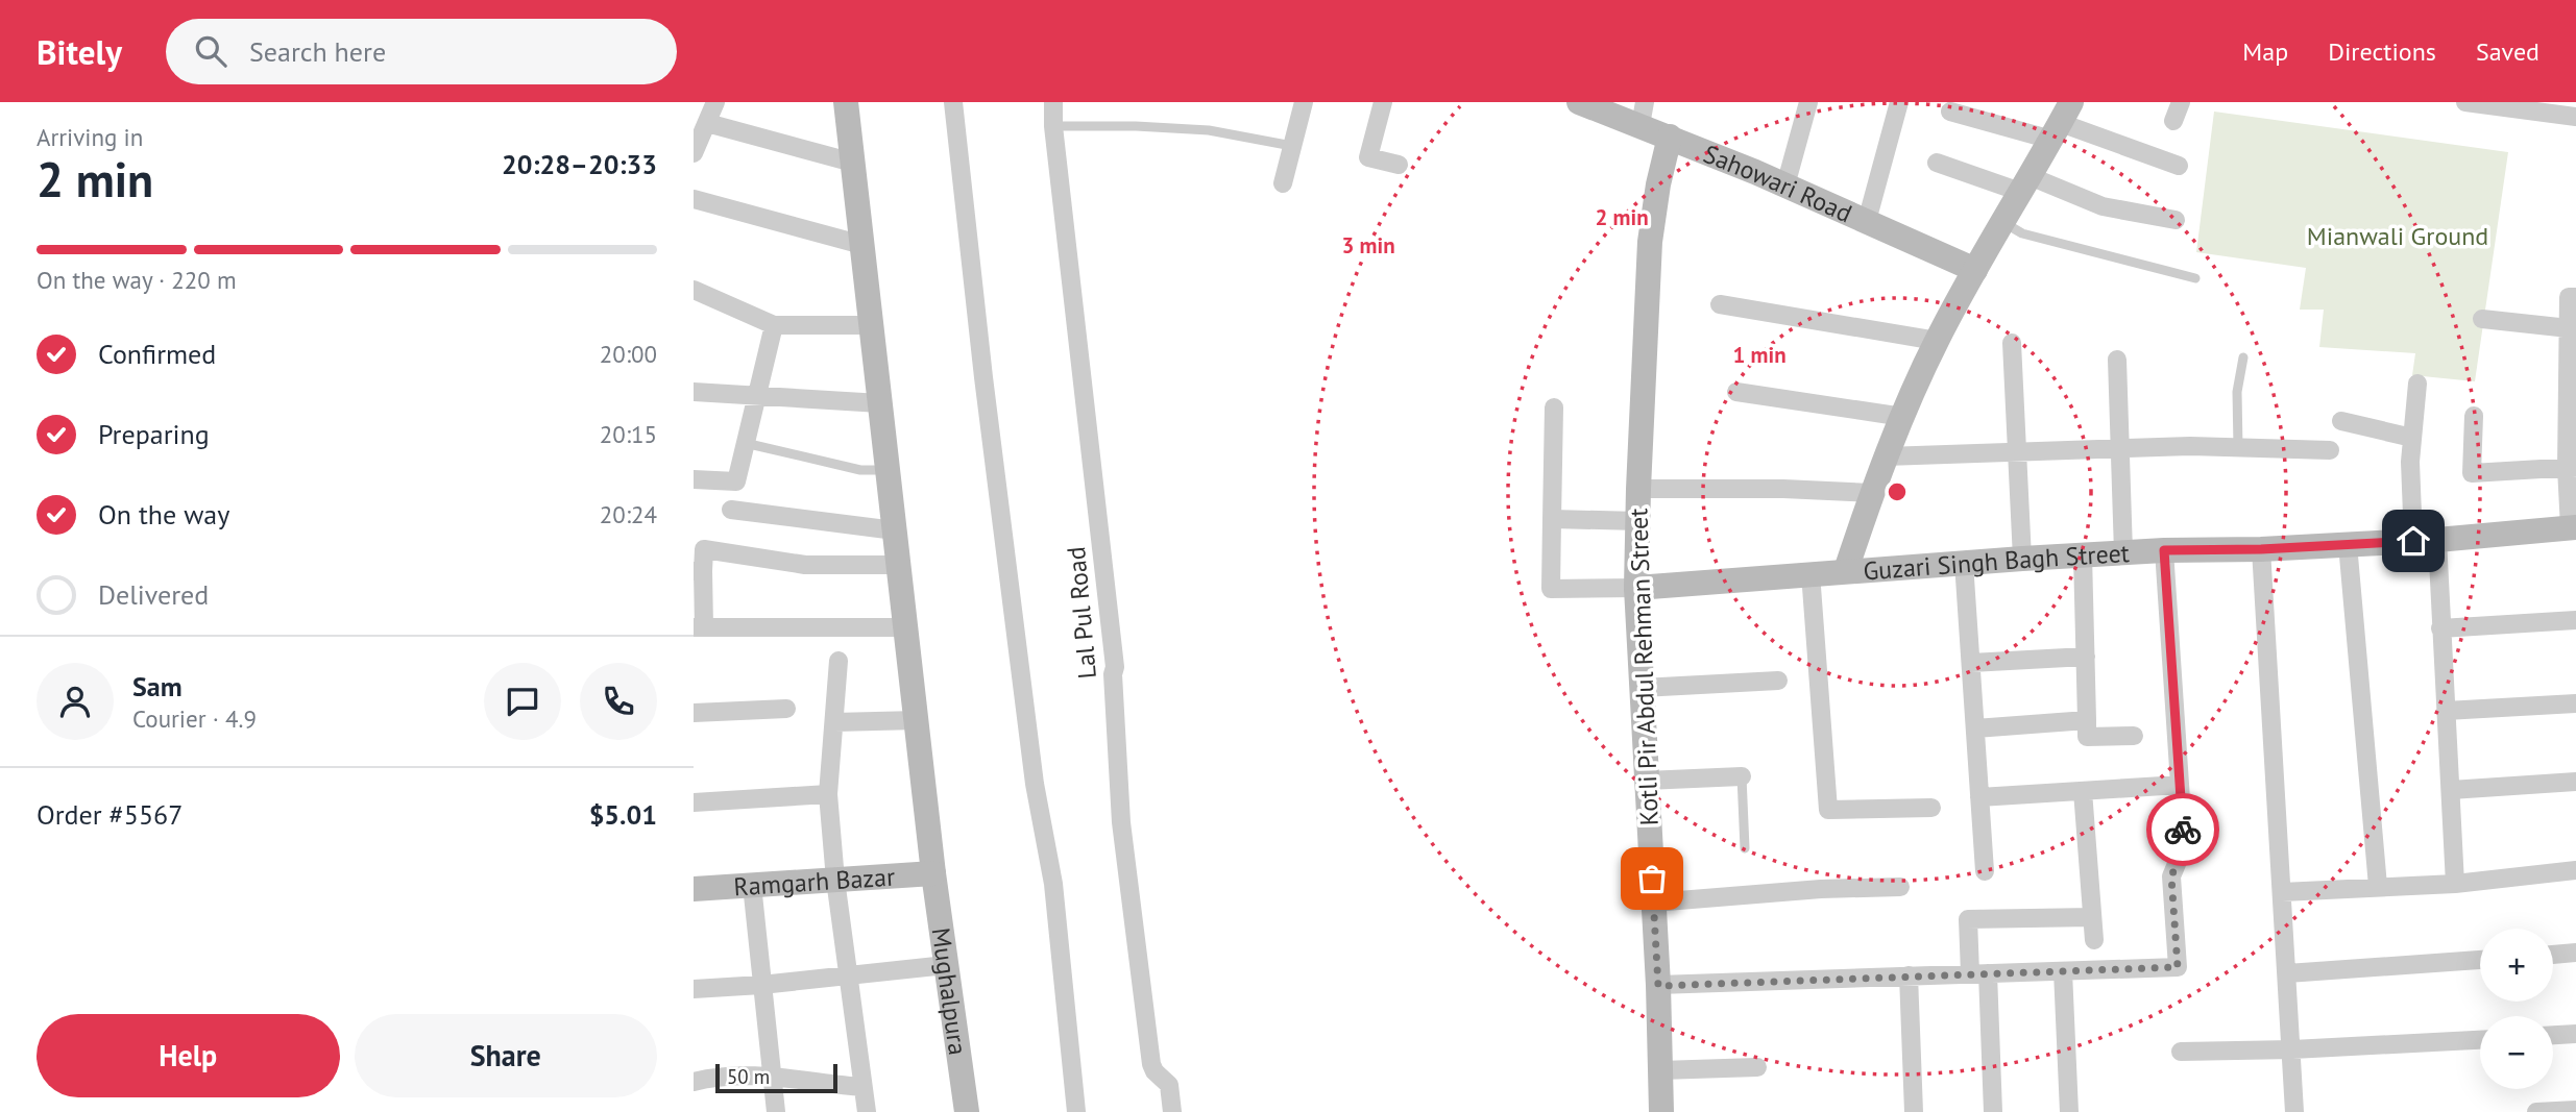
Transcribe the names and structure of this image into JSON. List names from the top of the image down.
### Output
{
  "streets": {
    "street": [
      "Sahowari Road",
      "Guzari Singh Bagh Street",
      "Lal Pul Road",
      "Kotli Pir Abdul Rehman Street",
      "Ramgarh Bazar",
      "Mughalpura"
    ]
  },
  "crossings": [
    ["Sahowari Road", "Kotli Pir Abdul Rehman Street"],
    ["Guzari Singh Bagh Street", "Kotli Pir Abdul Rehman Street"],
    ["Ramgarh Bazar", "Mughalpura"]
  ],
  "parks": ["Mianwali Ground"],
  "scale_bar": "50 m",
  "page": {
    "header": "Bitely",
    "search": "Search here",
    "nav": ["Map", "Directions", "Saved"],
    "heading": ["2 min", "Arriving in", "20:28–20:33"],
    "panel": [
      "Sam",
      "Courier · 4.9",
      "Order #5567",
      "$5.01"
    ],
    "bar": "On the way · 220 m",
    "list": [
      ["Confirmed", "20:00"],
      ["Preparing", "20:15"],
      ["On the way", "20:24"],
      "Delivered"
    ],
    "map_buttons": ["+", "−"],
    "buttons": ["Help", "Share"],
    "scale": "50 m"
  },
  "rings": ["2 min", "3 min", "1 min"]
}
